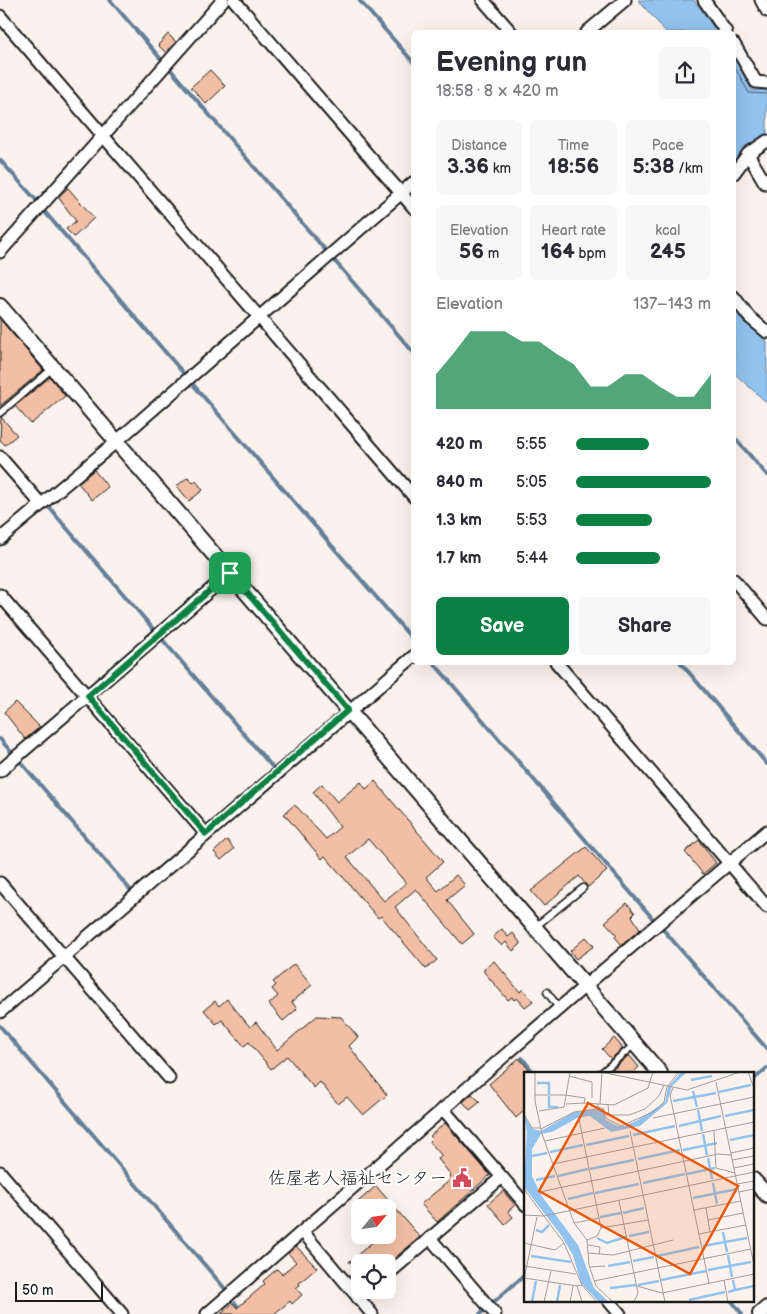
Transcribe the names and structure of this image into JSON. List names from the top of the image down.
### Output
{
  "places": {
    "public building": ["佐屋老人福祉センター"]
  },
  "scale_bar": "50 m",
  "north": "top right",
  "page": {
    "heading": ["Evening run", "18:58 · 8 × 420 m"],
    "stats": [
      ["Distance", "3.36 km"],
      ["Time", "18:56"],
      ["Pace", "5:38 /km"],
      ["Elevation", "56 m"],
      ["Heart rate", "164 bpm"],
      ["kcal", "245"]
    ],
    "chart": ["Elevation", "137–143 m"],
    "list": [
      {
        "name": "420 m",
        "note": "5:55"
      },
      {
        "name": "840 m",
        "note": "5:05"
      },
      {
        "name": "1.3 km",
        "note": "5:53"
      },
      {
        "name": "1.7 km",
        "note": "5:44"
      }
    ],
    "buttons": ["Save", "Share"],
    "scale": "50 m"
  }
}
